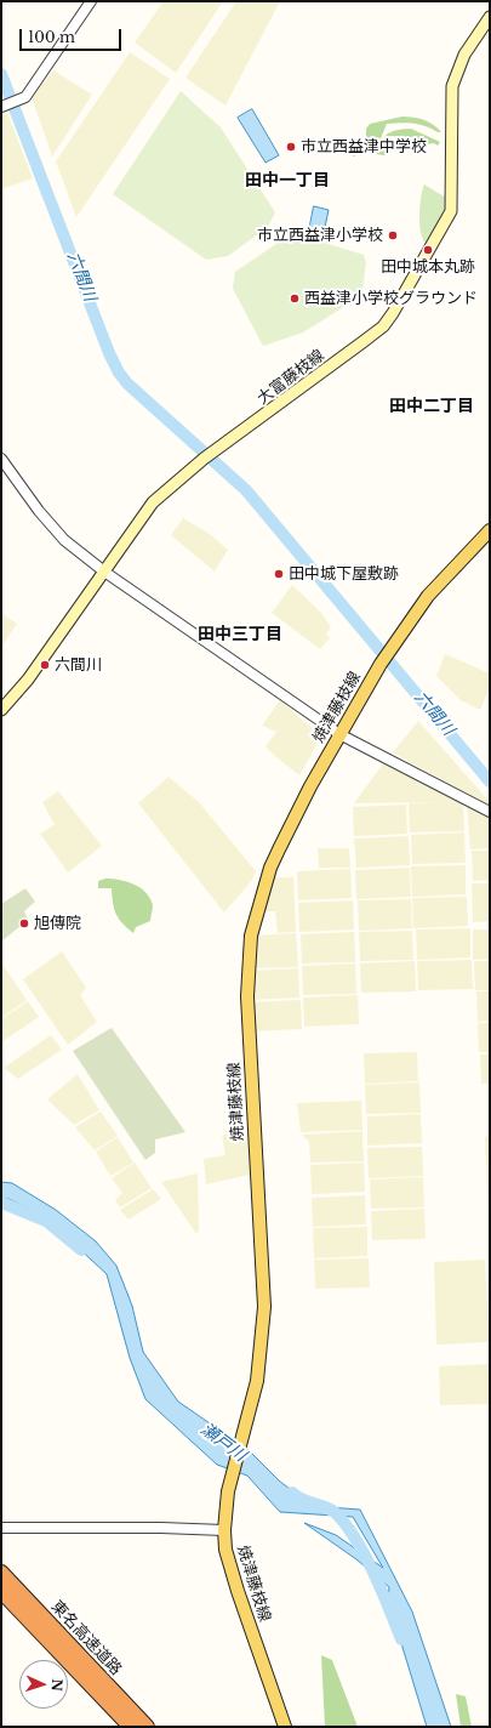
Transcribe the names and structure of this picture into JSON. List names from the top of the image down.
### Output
{
  "streets": {
    "highway": ["東名高速道路"],
    "main road": ["大富藤枝線", "焼津藤枝線"]
  },
  "districts": ["田中一丁目", "田中二丁目", "田中三丁目"],
  "water": ["六間川", "瀬戸川"],
  "places": [
    "市立西益津中学校",
    "市立西益津小学校",
    "田中城本丸跡",
    "西益津小学校グラウンド",
    "田中城下屋敷跡",
    "六間川",
    "旭傳院"
  ],
  "scale_bar": "100 m",
  "north": "right"
}
